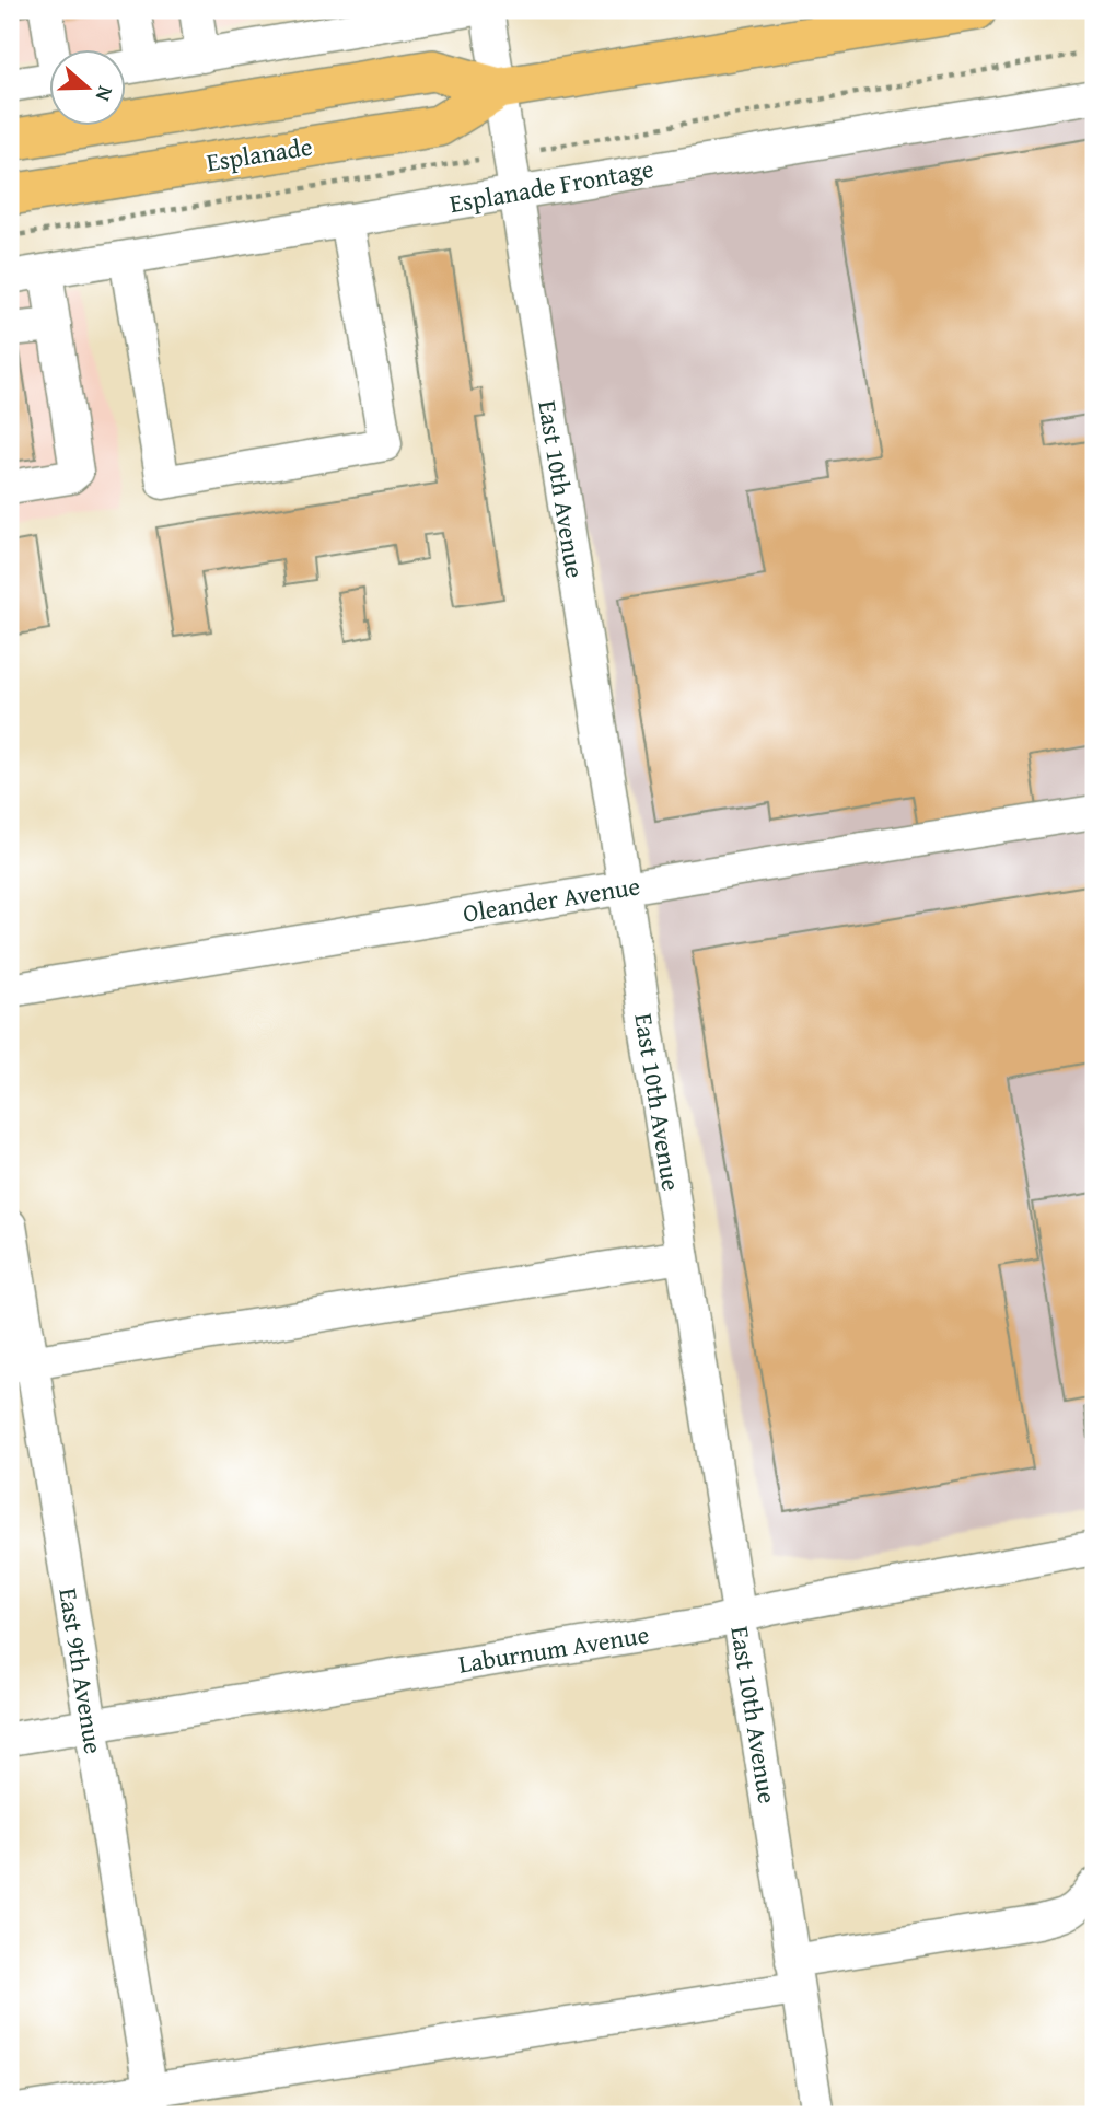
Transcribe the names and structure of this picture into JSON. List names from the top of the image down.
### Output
{
  "streets": {
    "main road": ["Esplanade"],
    "street": [
      "Esplanade Frontage",
      "East 10th Avenue",
      "Oleander Avenue",
      "Laburnum Avenue",
      "East 9th Avenue"
    ]
  },
  "crossings": [
    ["Esplanade", "East 10th Avenue"],
    ["Esplanade Frontage", "East 10th Avenue"],
    ["East 10th Avenue", "Oleander Avenue"],
    ["East 10th Avenue", "Laburnum Avenue"],
    ["Laburnum Avenue", "East 9th Avenue"]
  ],
  "north": "right"
}
